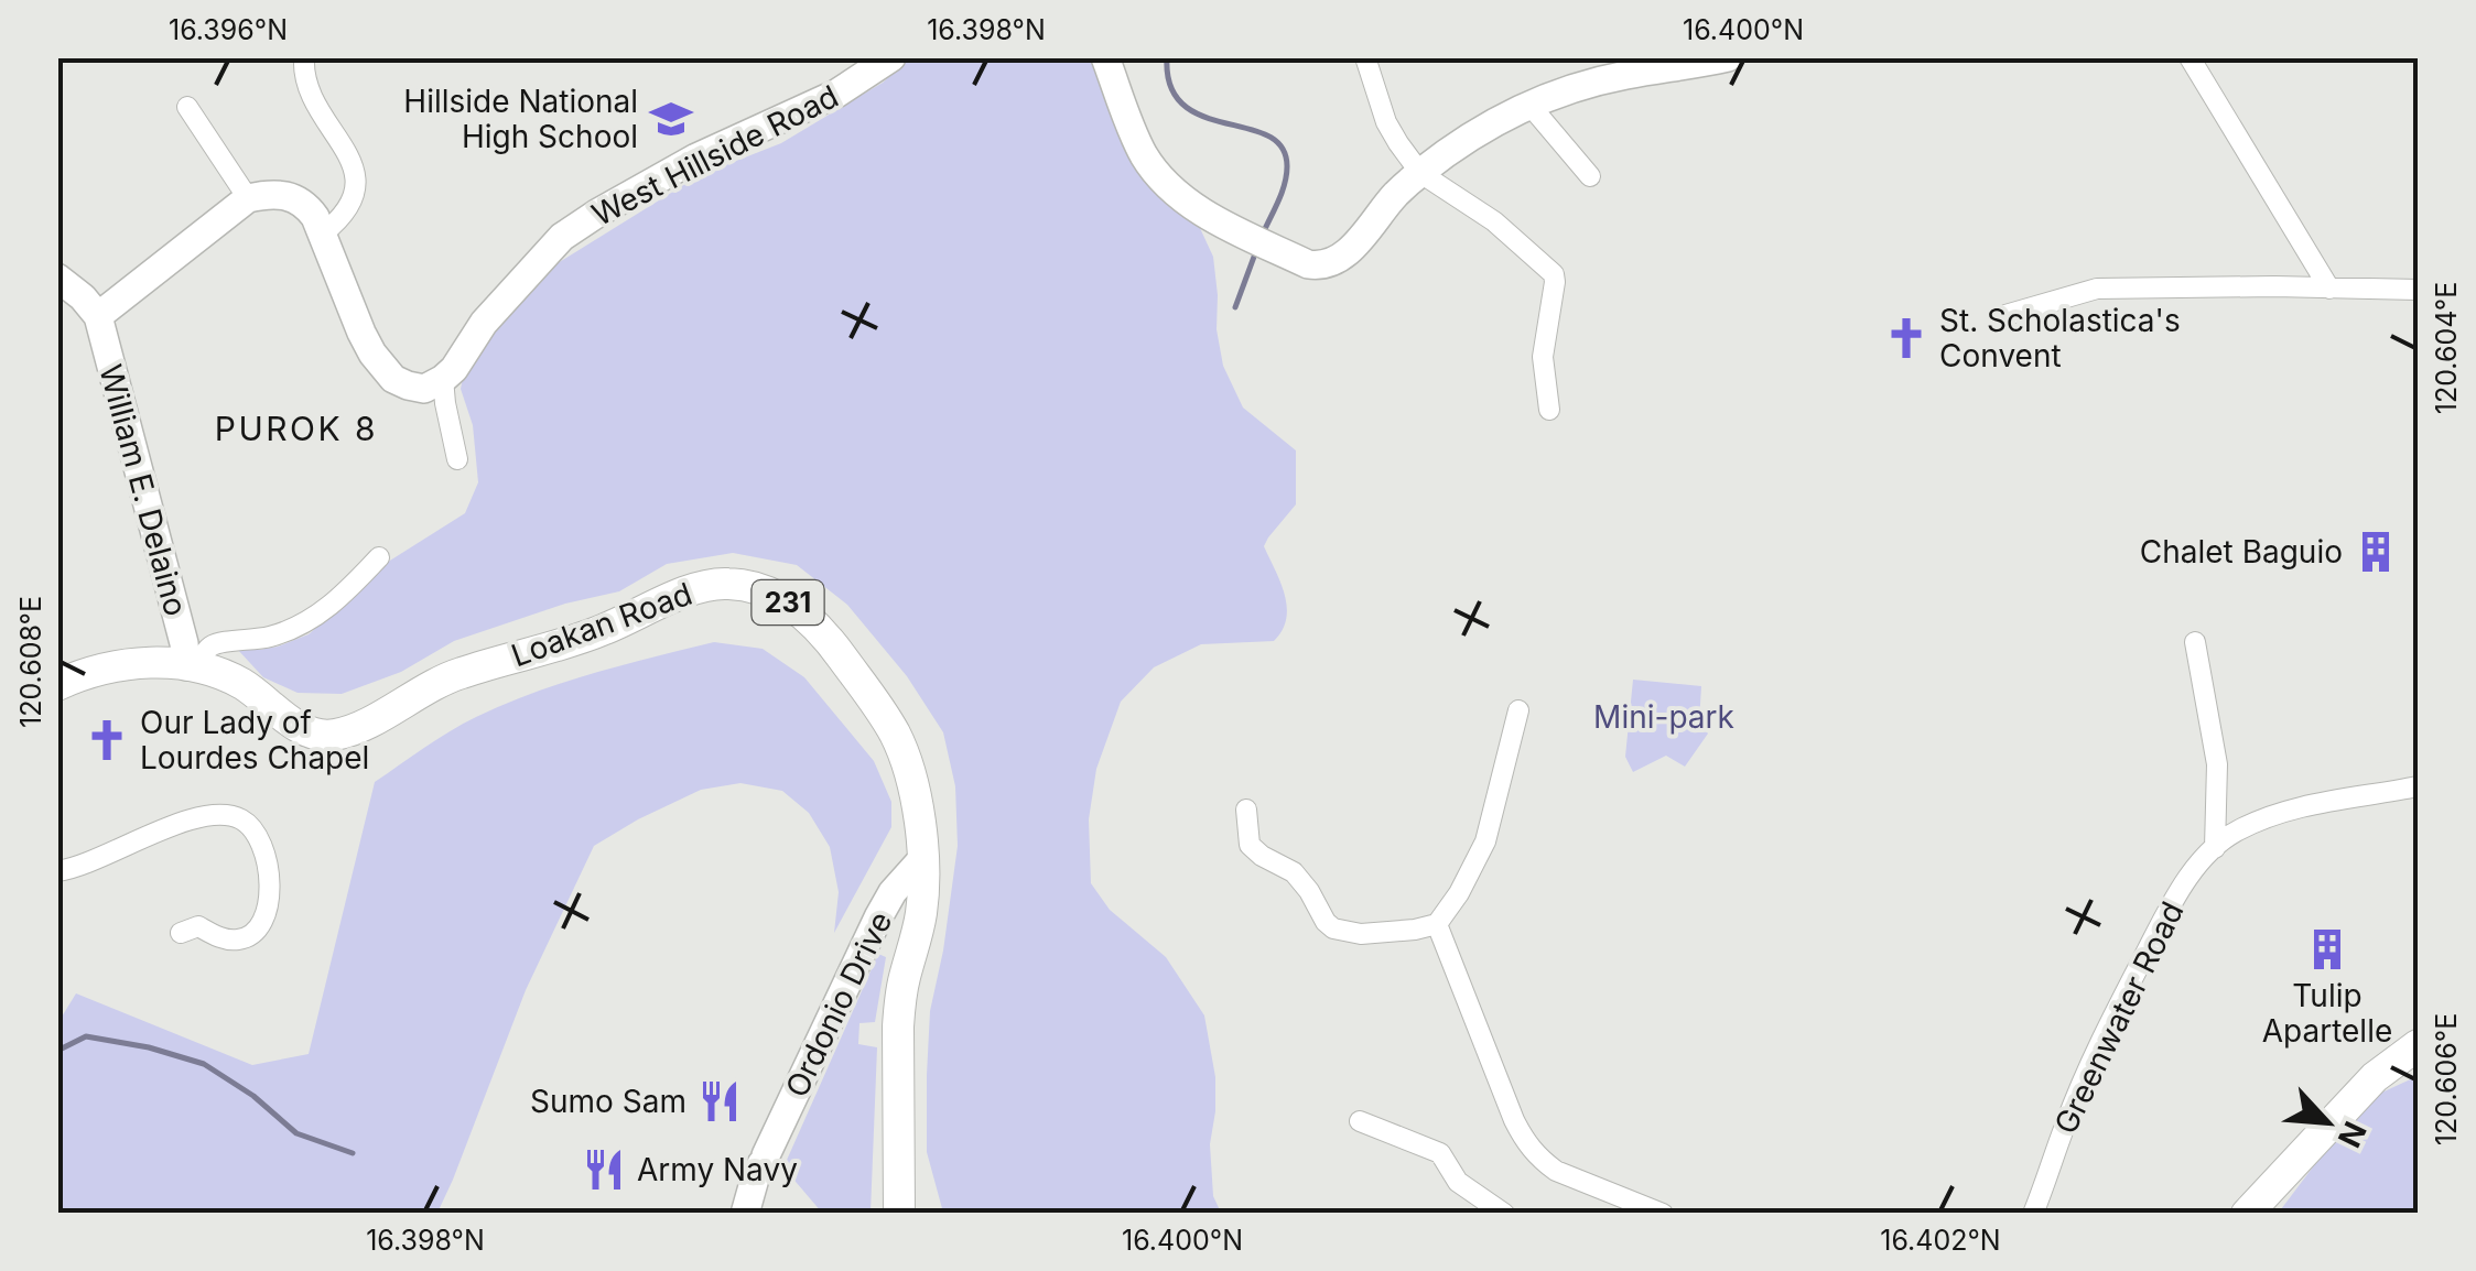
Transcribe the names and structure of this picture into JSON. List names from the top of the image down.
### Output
{
  "streets": {
    "main road": ["231", "Loakan Road"],
    "street": [
      "West Hillside Road",
      "William E. Delaino",
      "Ordonio Drive",
      "Greenwater Road"
    ]
  },
  "crossings": [
    ["William E. Delaino", "Loakan Road"],
    ["Loakan Road", "Ordonio Drive"]
  ],
  "districts": ["PUROK 8"],
  "parks": ["Mini-park"],
  "places": {
    "school or university": ["Hillside National High School"],
    "church": ["St. Scholastica's Convent", "Our Lady of Lourdes Chapel"],
    "building": ["Chalet Baguio", "Tulip Apartelle"],
    "restaurant": ["Sumo Sam", "Army Navy"]
  },
  "north": "bottom right",
  "coordinates": [
    "16.396°N",
    "16.398°N",
    "16.400°N",
    "120.604°E",
    "120.608°E",
    "120.606°E",
    "16.402°N"
  ]
}
